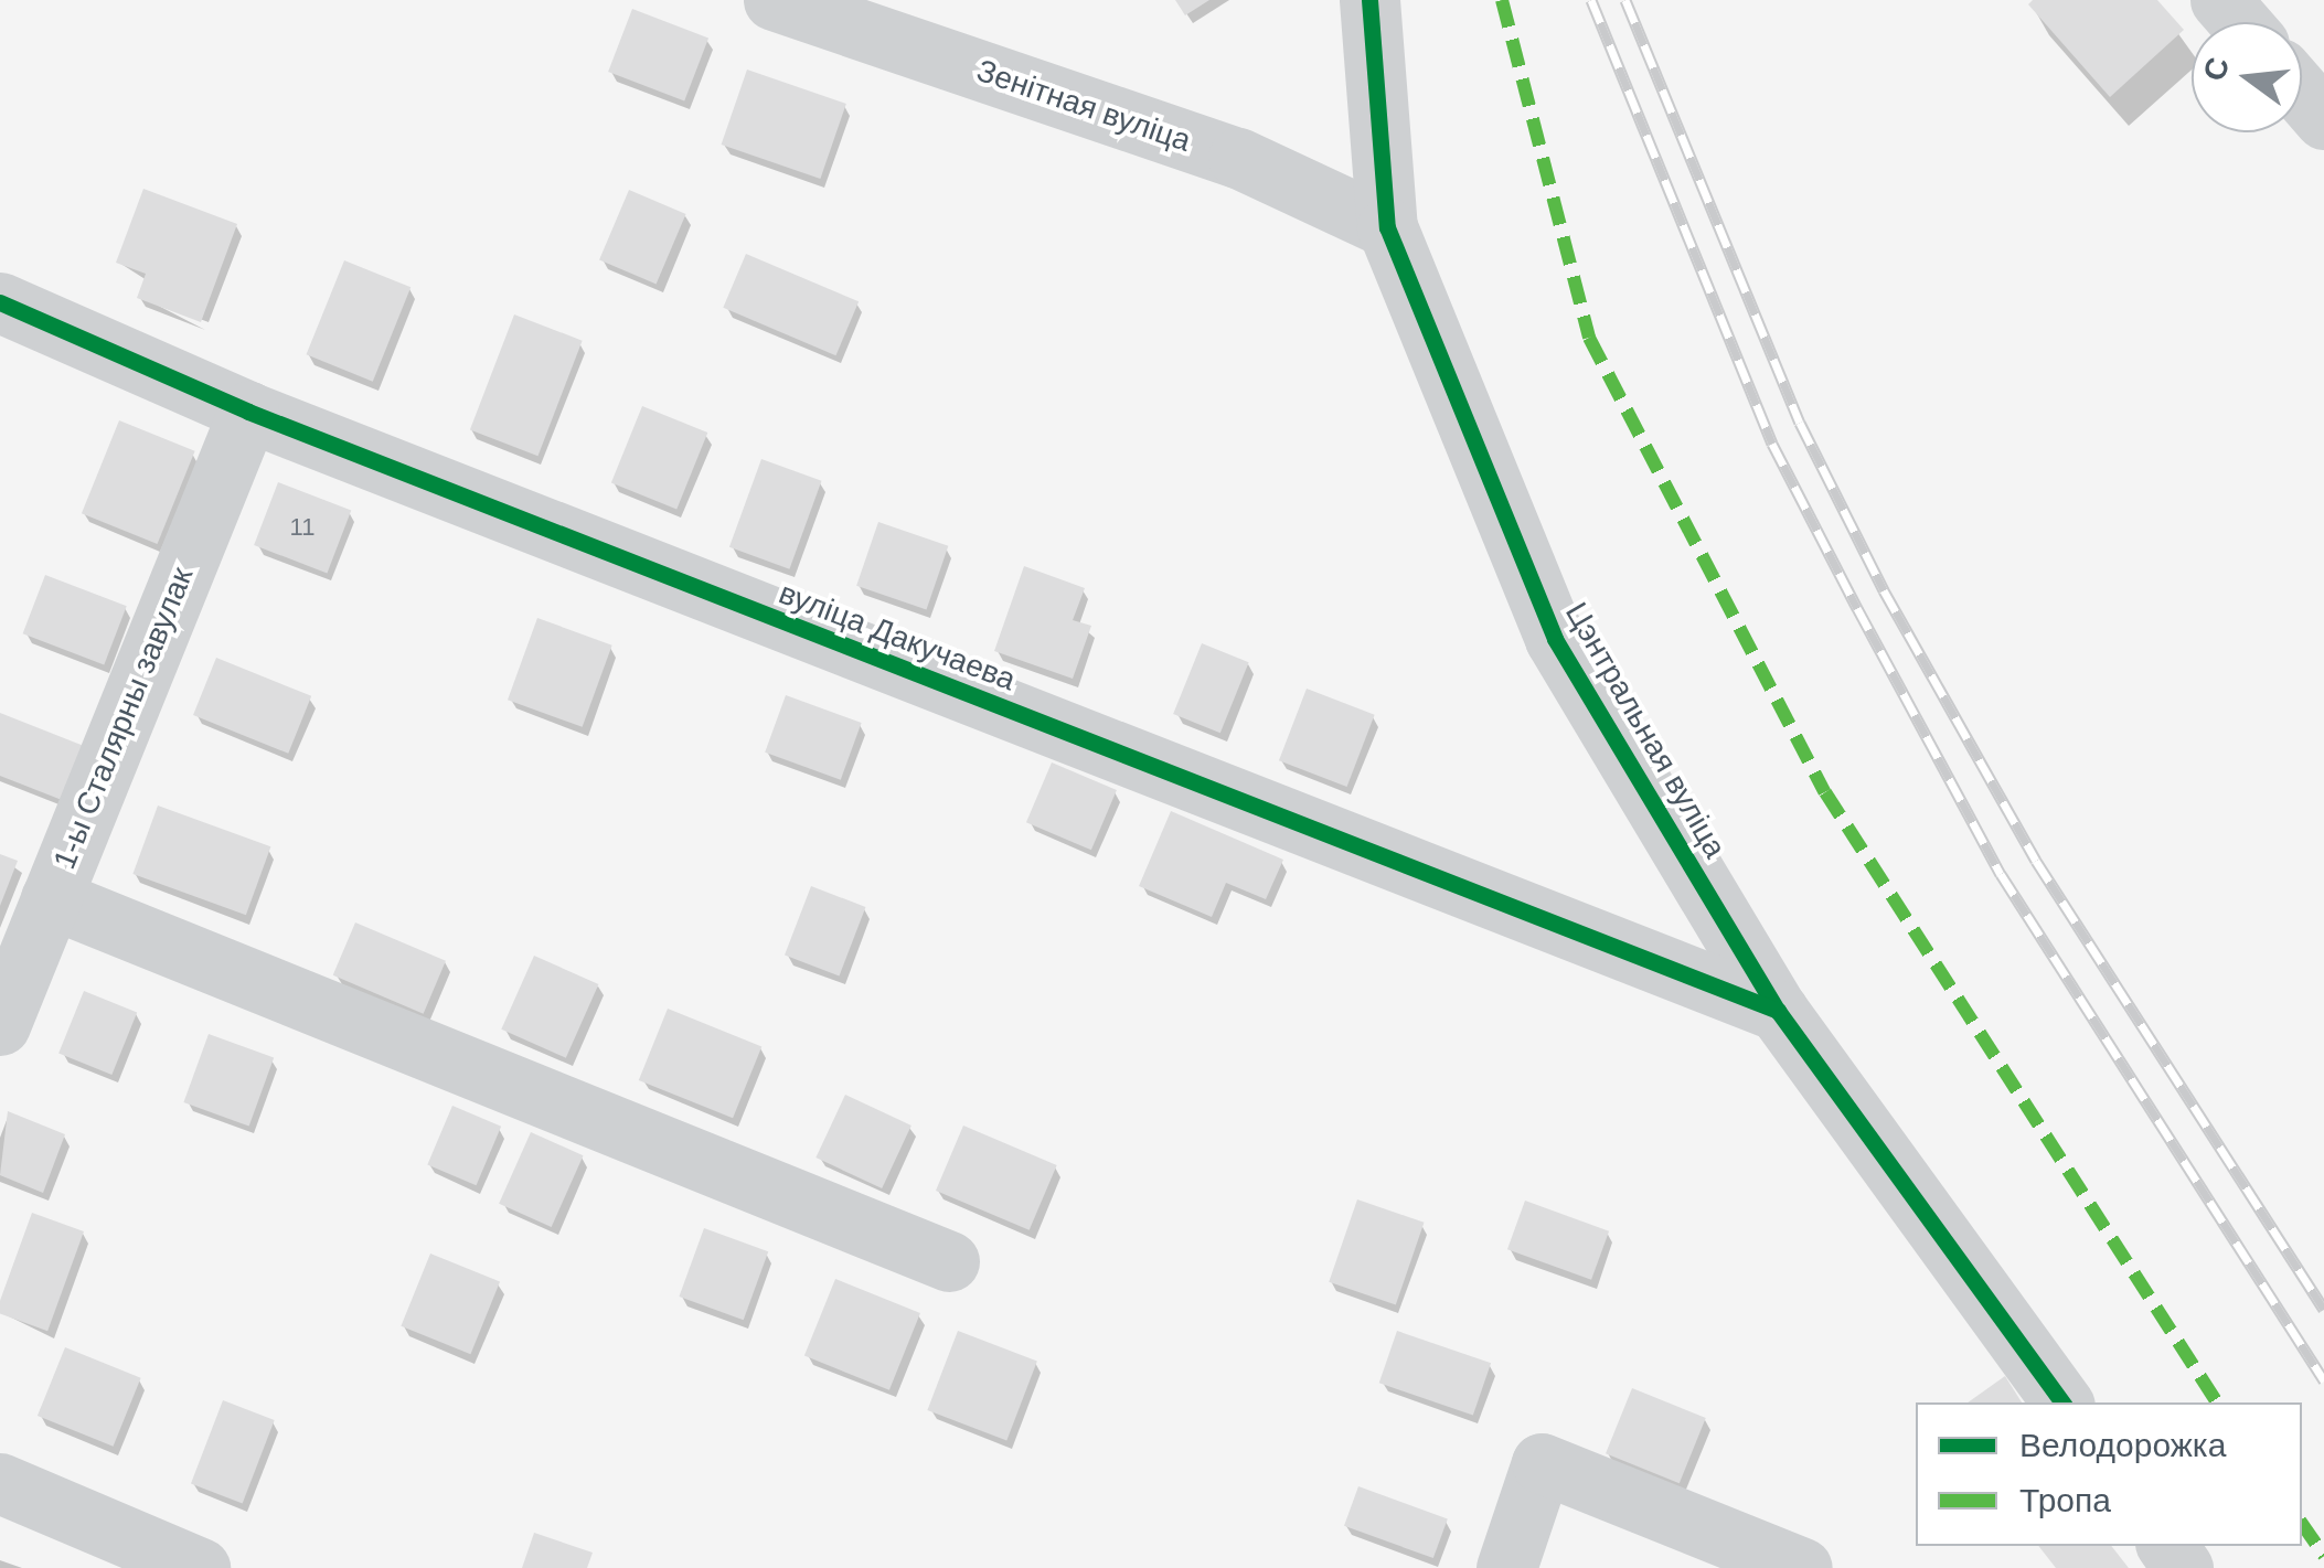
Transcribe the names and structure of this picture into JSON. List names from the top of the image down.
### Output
{
  "streets": {
    "street": [
      "Зенітная вуліца",
      "вуліца Дакучаева",
      "1-ы Сталярны завулак",
      "Цэнтральная вуліца"
    ]
  },
  "crossings": [
    ["Зенітная вуліца", "Цэнтральная вуліца"],
    ["вуліца Дакучаева", "1-ы Сталярны завулак"],
    ["вуліца Дакучаева", "Цэнтральная вуліца"]
  ],
  "house_numbers": ["11"],
  "legend": ["Велодорожка", "Тропа"],
  "north": "left"
}
